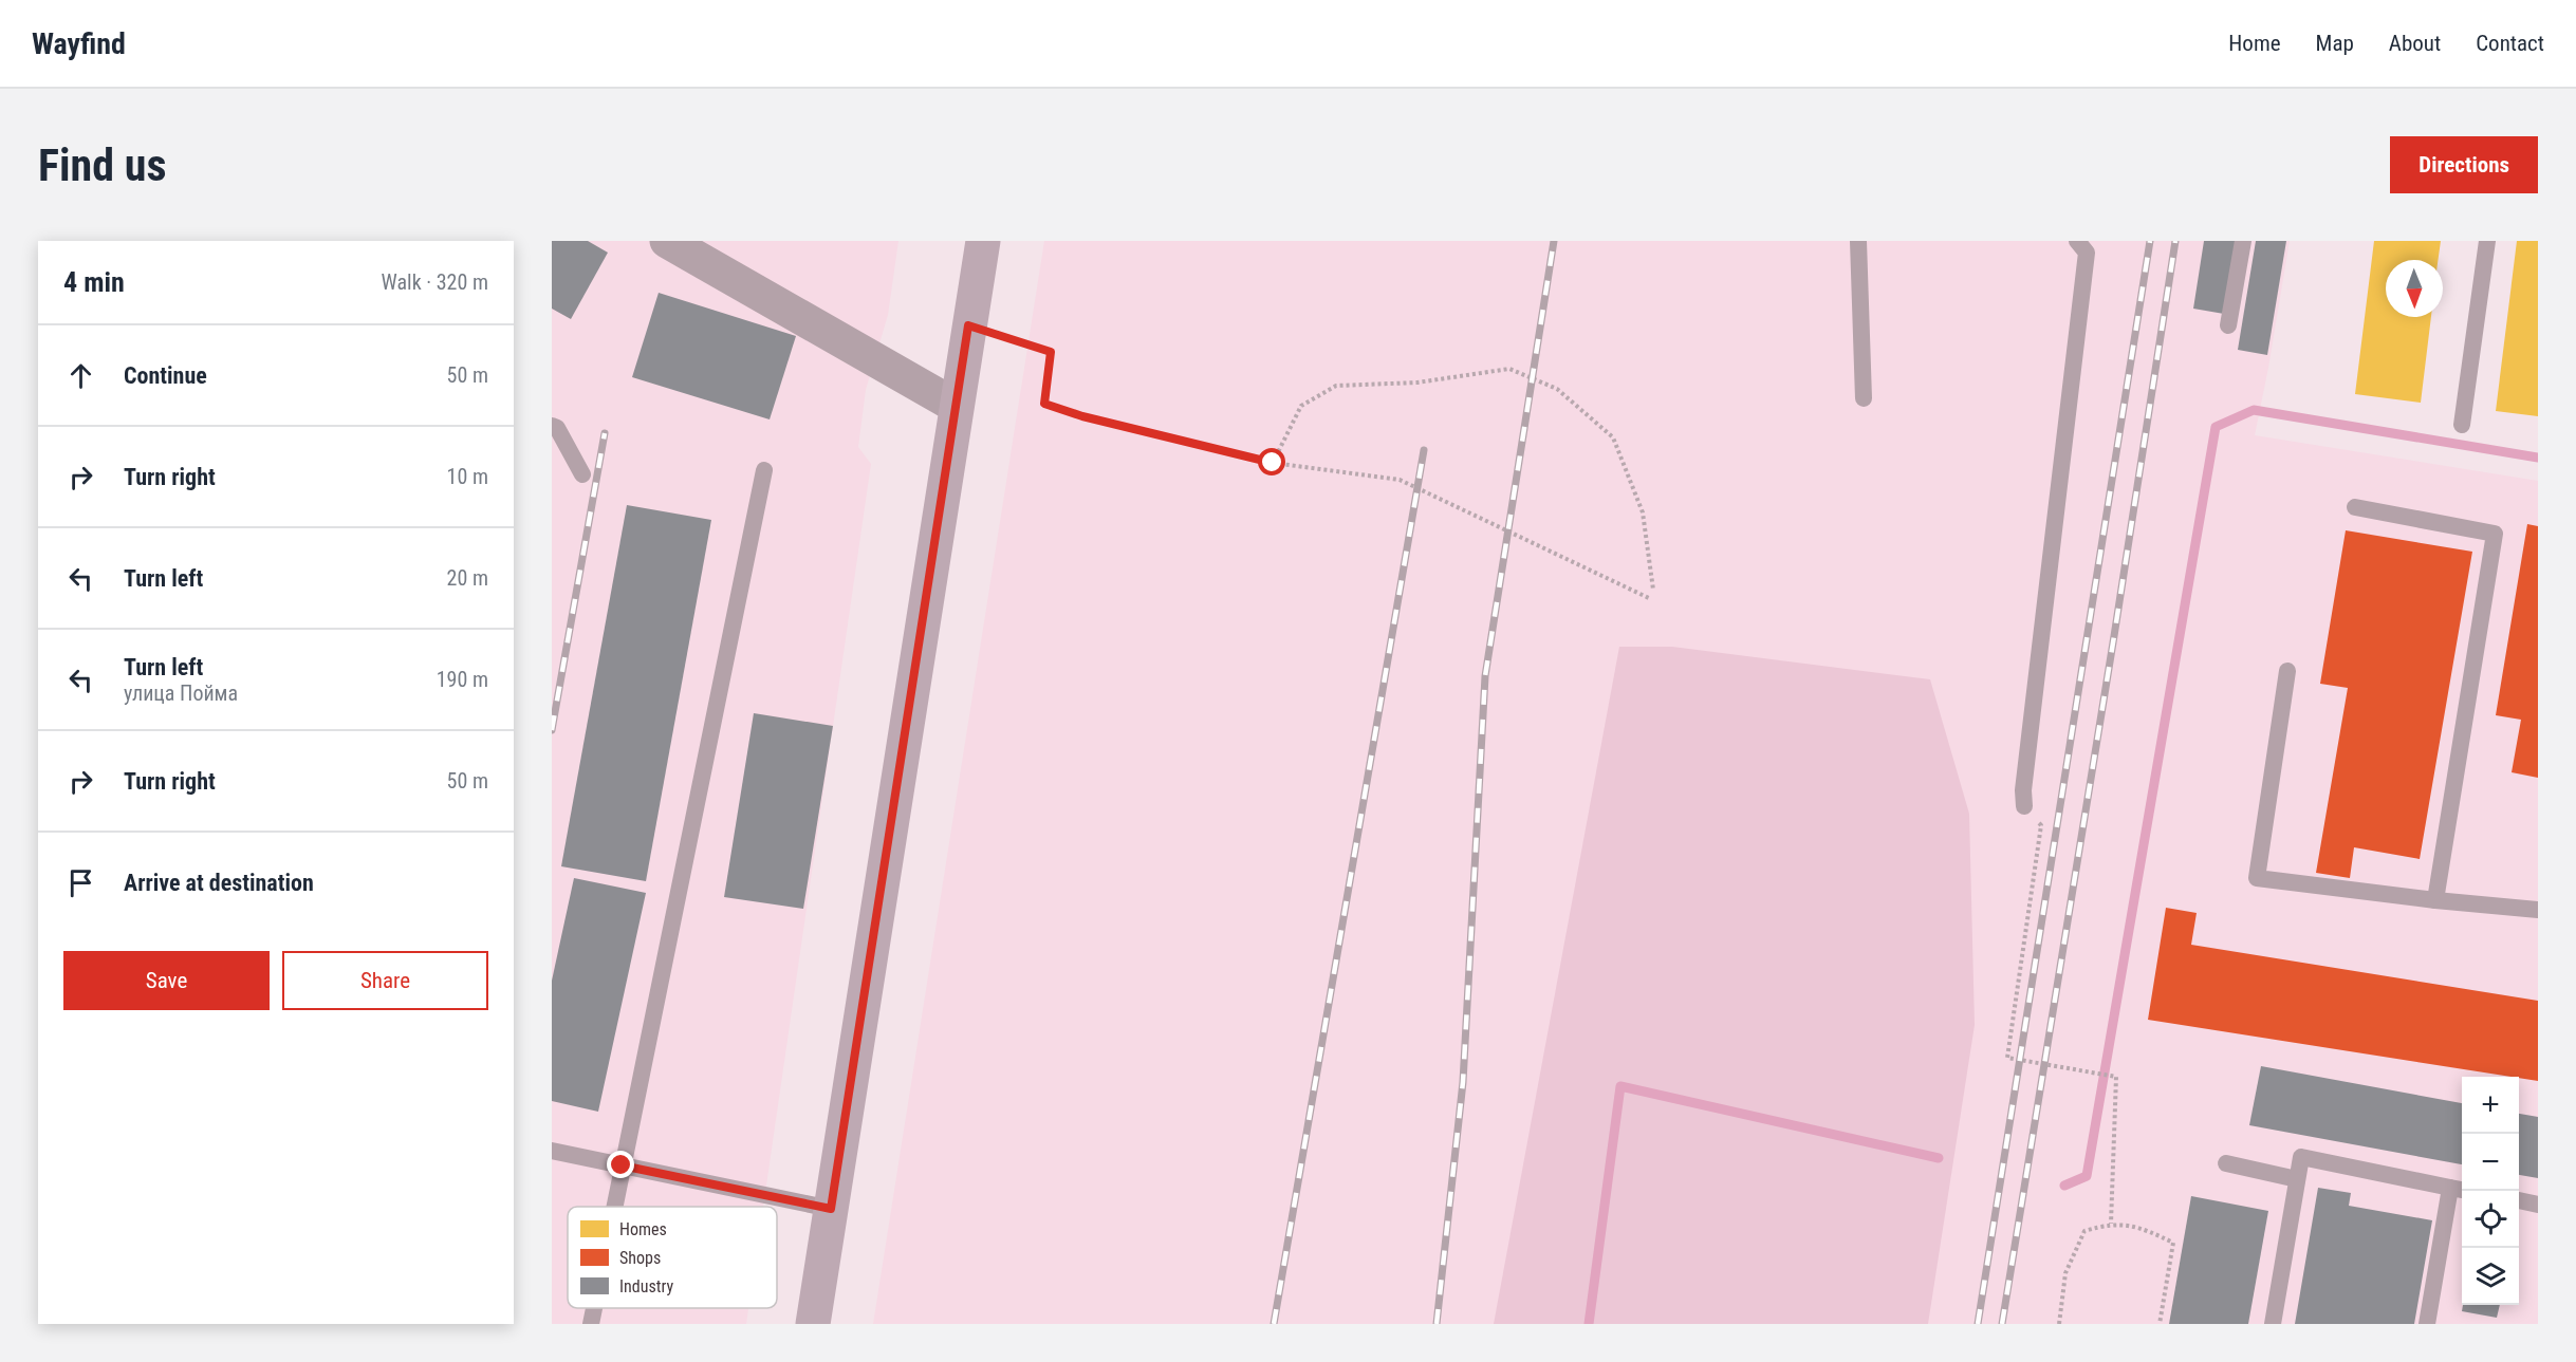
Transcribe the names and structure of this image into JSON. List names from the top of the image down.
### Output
{
  "legend": ["Homes", "Shops", "Industry"],
  "north": "bottom",
  "page": {
    "header": "Wayfind",
    "nav": [
      "Home",
      "Map",
      "About",
      "Contact"
    ],
    "buttons": [
      "Directions",
      ["Save", "Share"]
    ],
    "title": "Find us",
    "heading": ["4 min", "Walk · 320 m"],
    "list": [
      ["Continue", "50 m"],
      ["Turn right", "10 m"],
      ["Turn left", "20 m"],
      ["Turn left", "улица Пойма", "190 m"],
      ["Turn right", "50 m"],
      "Arrive at destination"
    ],
    "map_buttons": ["+", "−"]
  }
}
